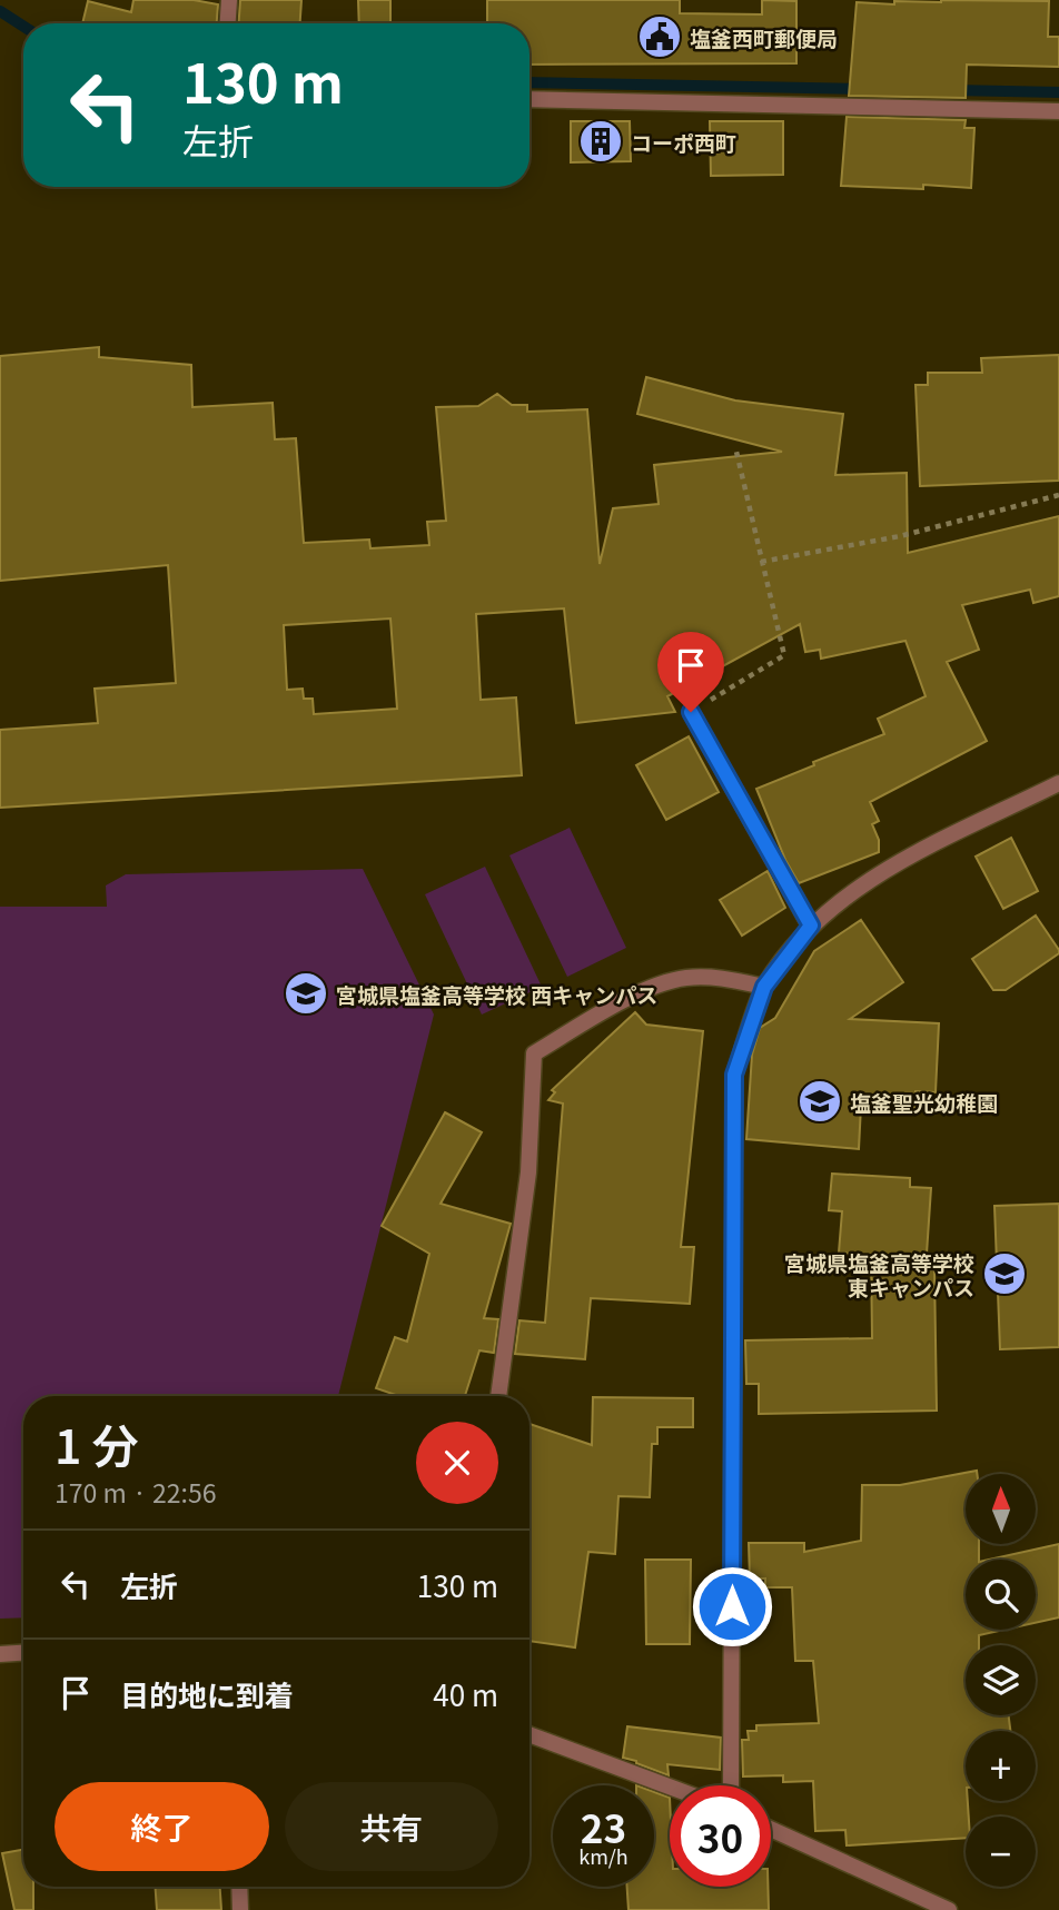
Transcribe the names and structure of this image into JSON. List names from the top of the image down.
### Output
{
  "places": {
    "public building": ["塩釜西町郵便局"],
    "building": ["コーポ西町"],
    "school or university": ["宮城県塩釜高等学校 西キャンパス", "塩釜聖光幼稚園", "宮城県塩釜高等学校 東キャンパス"]
  },
  "north": "top",
  "page": {
    "turn": ["130 m", "左折"],
    "heading": ["1 分", "170 m · 22:56"],
    "map_buttons": ["+", "−"],
    "list": [
      {
        "name": "左折",
        "value": "130 m"
      },
      {
        "name": "目的地に到着",
        "value": "40 m"
      }
    ],
    "buttons": ["終了", "共有"],
    "speed": "23 km/h",
    "limit": "30"
  }
}
